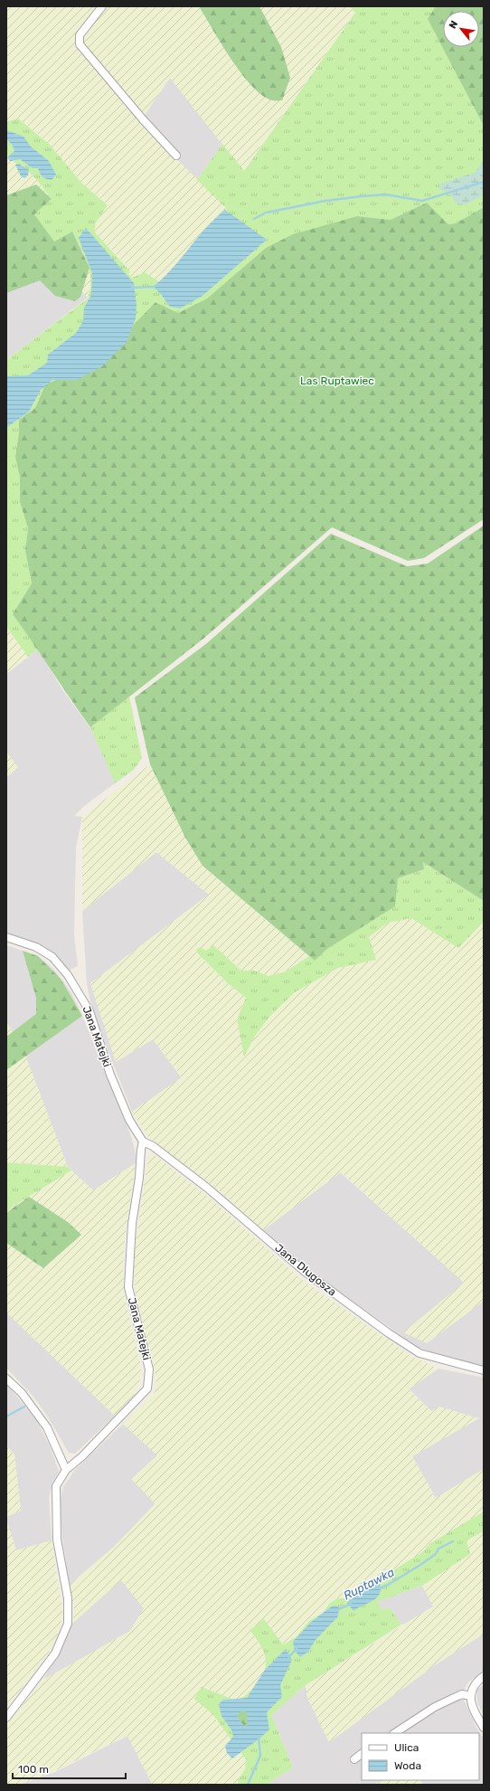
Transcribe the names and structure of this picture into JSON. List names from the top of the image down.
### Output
{
  "streets": {
    "street": ["Jana Matejki", "Jana Długosza"]
  },
  "crossings": [
    ["Jana Matejki", "Jana Długosza"]
  ],
  "water": ["Ruptawka"],
  "parks": ["Las Ruptawiec"],
  "legend": ["Ulica", "Woda"],
  "scale_bar": "100 m",
  "north": "top left"
}
